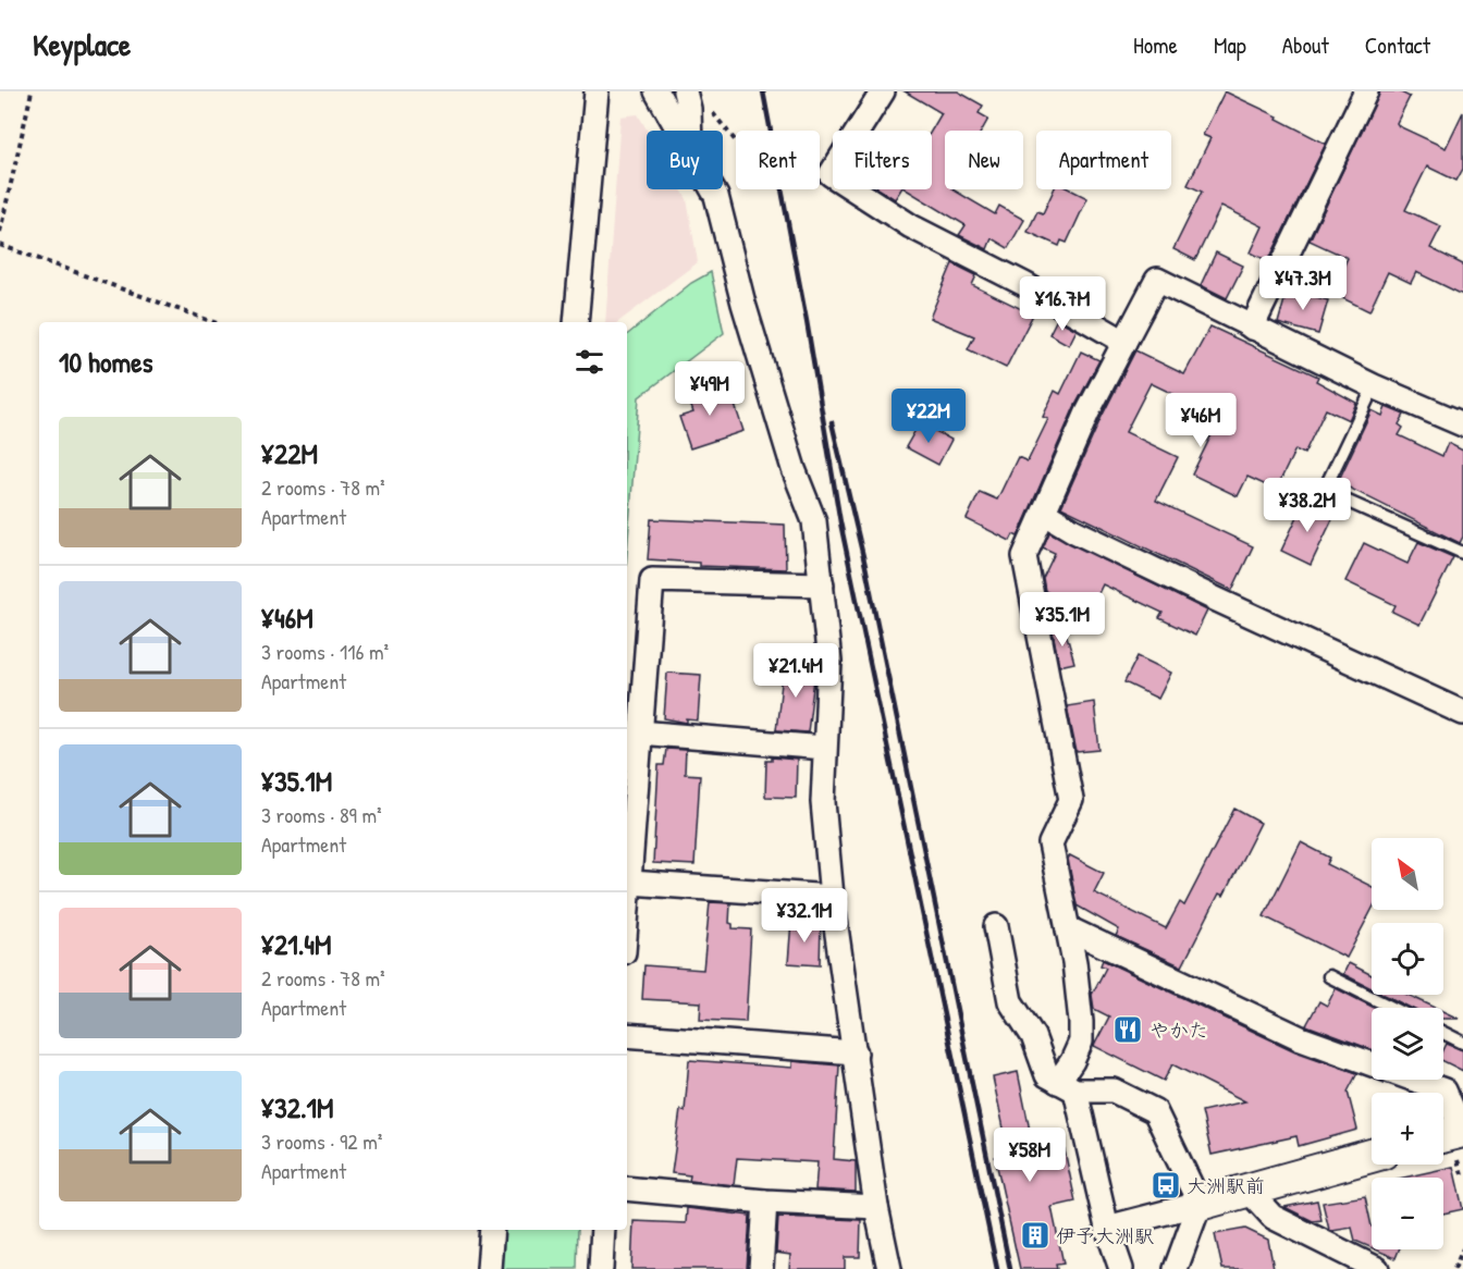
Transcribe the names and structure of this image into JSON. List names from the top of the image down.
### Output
{
  "places": {
    "restaurant": ["やかた"],
    "bus stop": ["大洲駅前"],
    "building": ["伊予大洲駅"]
  },
  "north": "top left",
  "page": {
    "header": "Keyplace",
    "nav": [
      "Home",
      "Map",
      "About",
      "Contact"
    ],
    "chip": [
      "Buy",
      "Rent",
      "Filters",
      "New",
      "Apartment"
    ],
    "price": [
      "¥47.3M",
      "¥16.7M",
      "¥49M",
      "¥22M",
      "¥46M",
      "¥38.2M",
      "¥35.1M",
      "¥21.4M",
      "¥32.1M",
      "¥58M"
    ],
    "heading": "10 homes",
    "list": [
      {
        "name": "¥22M",
        "note": "2 rooms · 78 m² · Apartment"
      },
      {
        "name": "¥46M",
        "note": "3 rooms · 116 m² · Apartment"
      },
      {
        "name": "¥35.1M",
        "note": "3 rooms · 89 m² · Apartment"
      },
      {
        "name": "¥21.4M",
        "note": "2 rooms · 78 m² · Apartment"
      },
      {
        "name": "¥32.1M",
        "note": "3 rooms · 92 m² · Apartment"
      }
    ],
    "map_buttons": ["+", "−"]
  }
}
